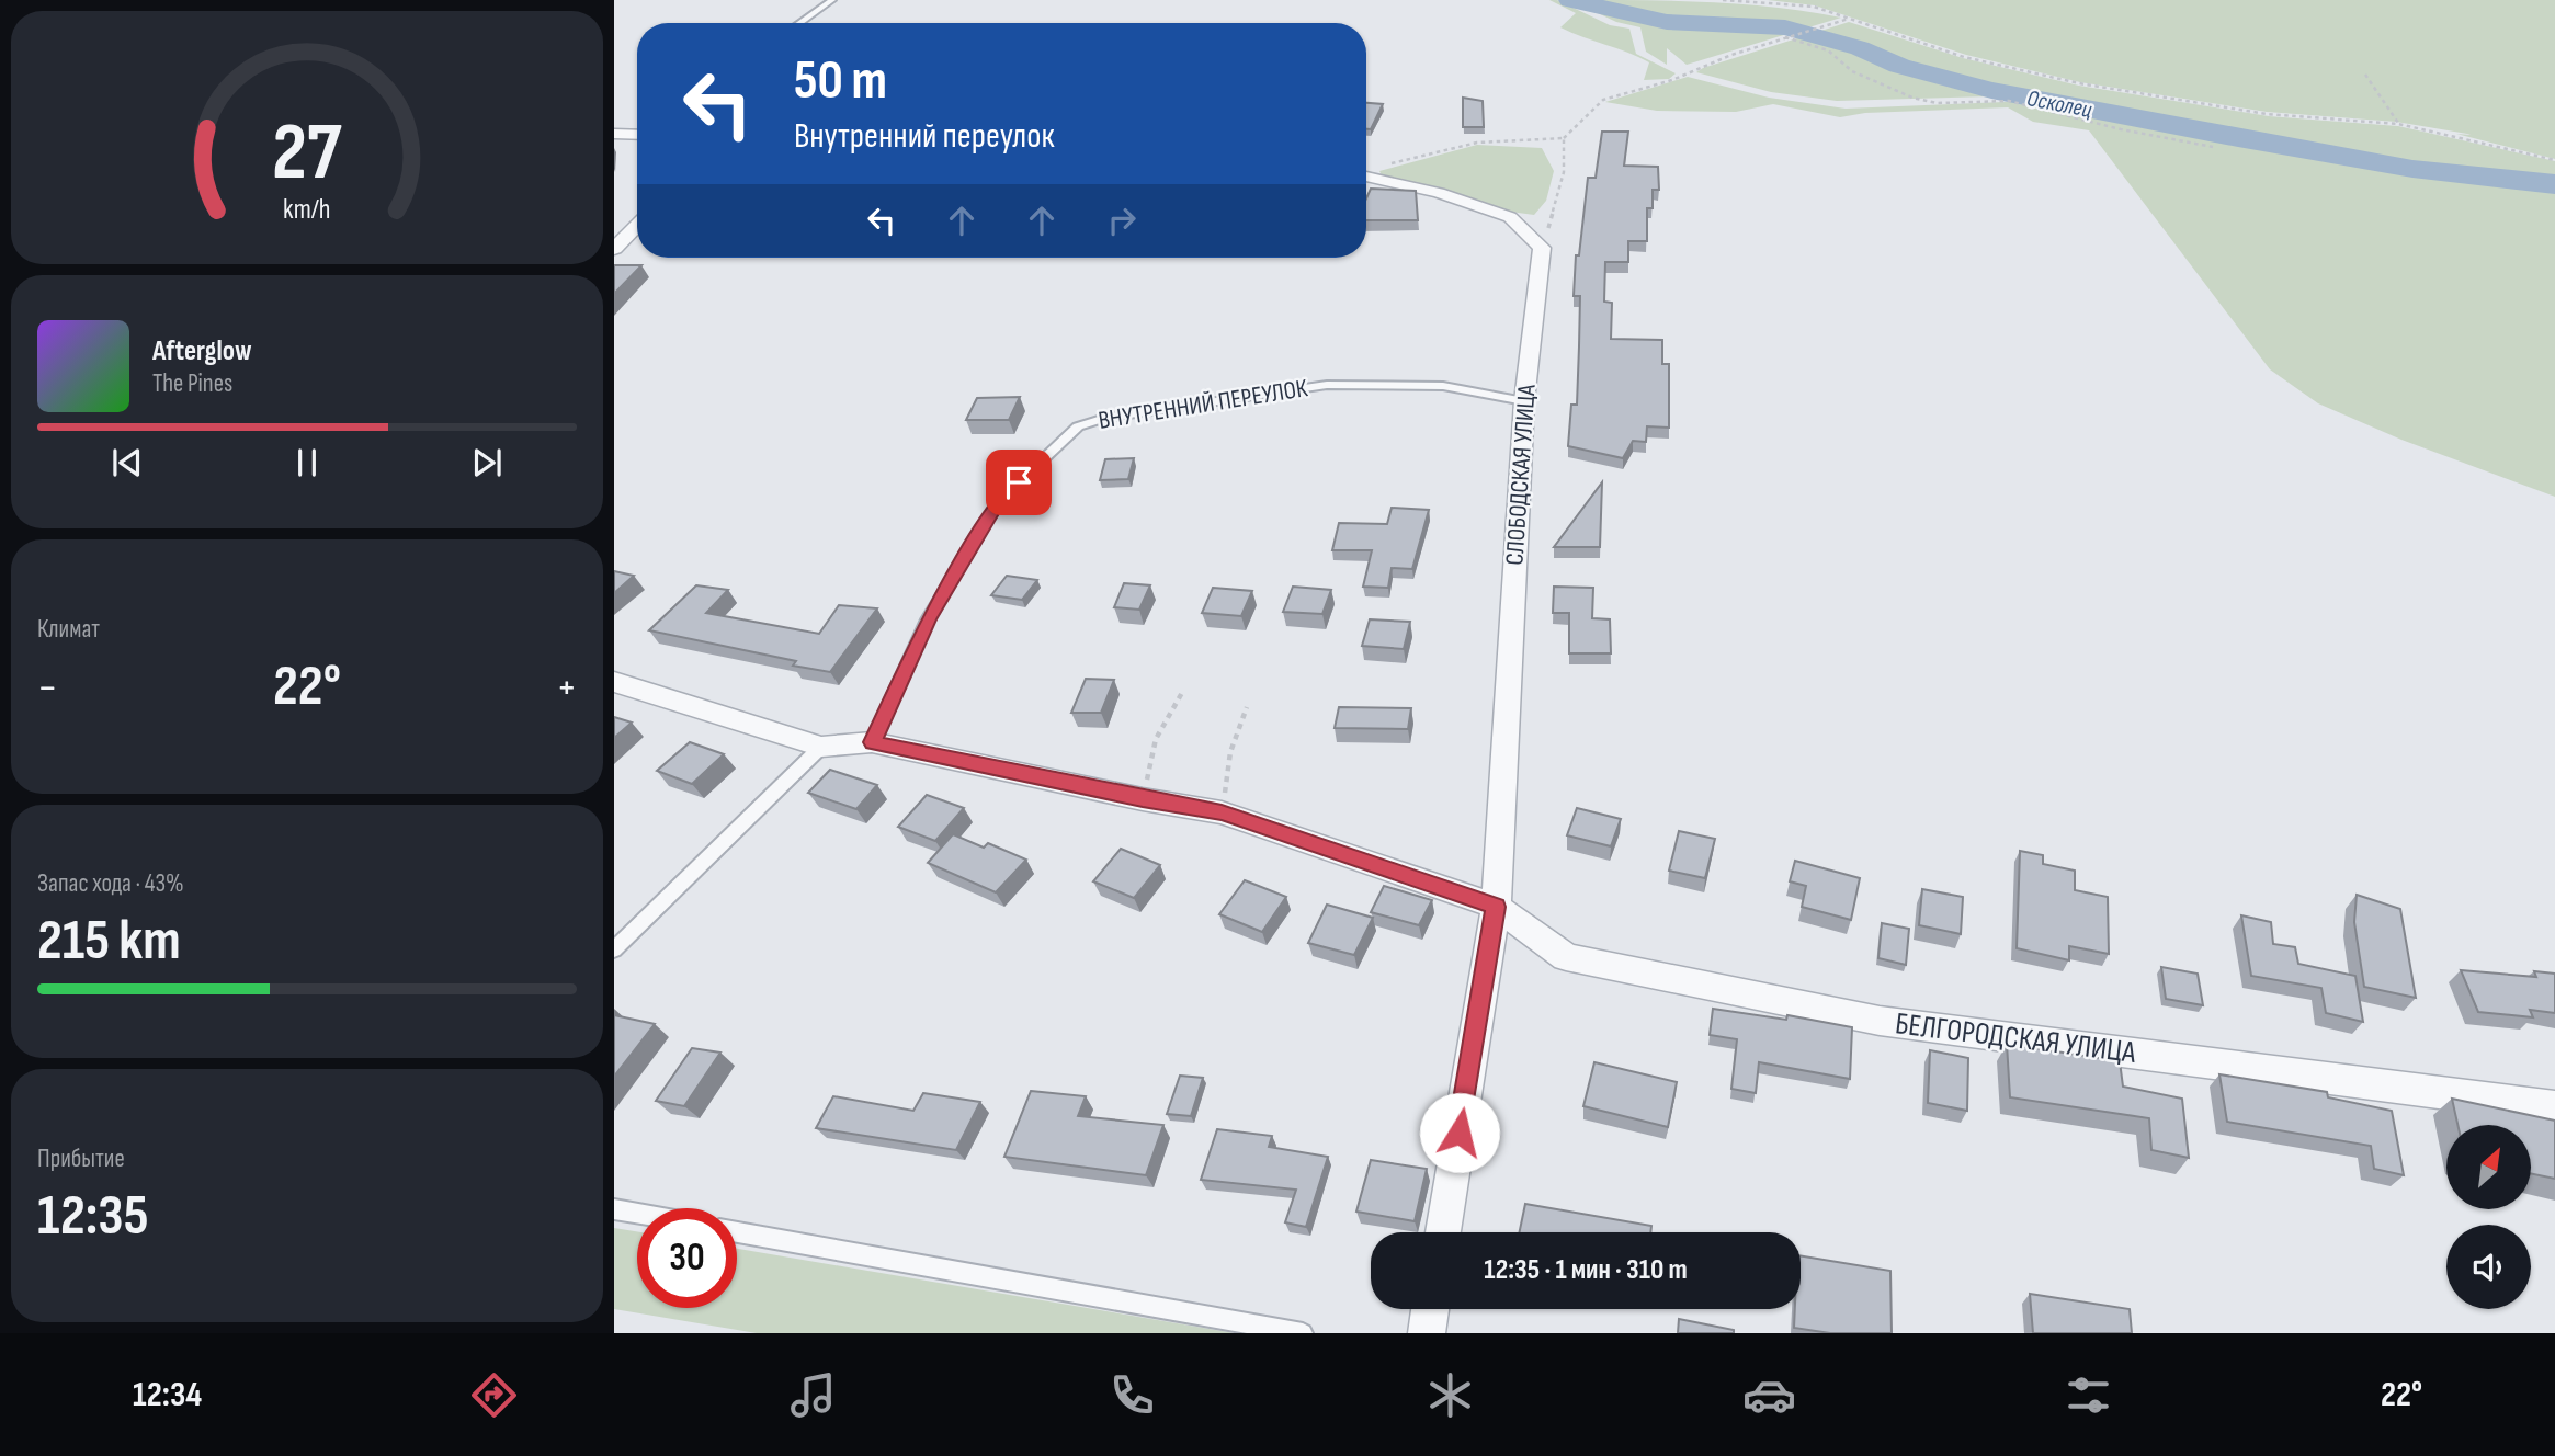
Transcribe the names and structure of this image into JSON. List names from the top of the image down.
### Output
{
  "streets": {
    "street": ["СЛОБОДСКАЯ УЛИЦА", "БЕЛГОРОДСКАЯ УЛИЦА"],
    "lane": ["ВНУТРЕННИЙ ПЕРЕУЛОК"]
  },
  "crossings": [
    ["ВНУТРЕННИЙ ПЕРЕУЛОК", "СЛОБОДСКАЯ УЛИЦА"],
    ["СЛОБОДСКАЯ УЛИЦА", "БЕЛГОРОДСКАЯ УЛИЦА"]
  ],
  "water": ["Осколец"],
  "north": "top right",
  "page": {
    "turn": ["50 m", "Внутренний переулок"],
    "song": ["Afterglow", "The Pines"],
    "tile": [
      "Климат",
      ["Запас хода · 43%", "215 km"],
      ["Прибытие", "12:35"]
    ],
    "heat": ["−", "22°", "+"],
    "limit": "30",
    "trip": "12:35 · 1 мин · 310 m",
    "tabs": ["12:34", "22°"],
    "gauge": ["27", "km/h"]
  }
}
